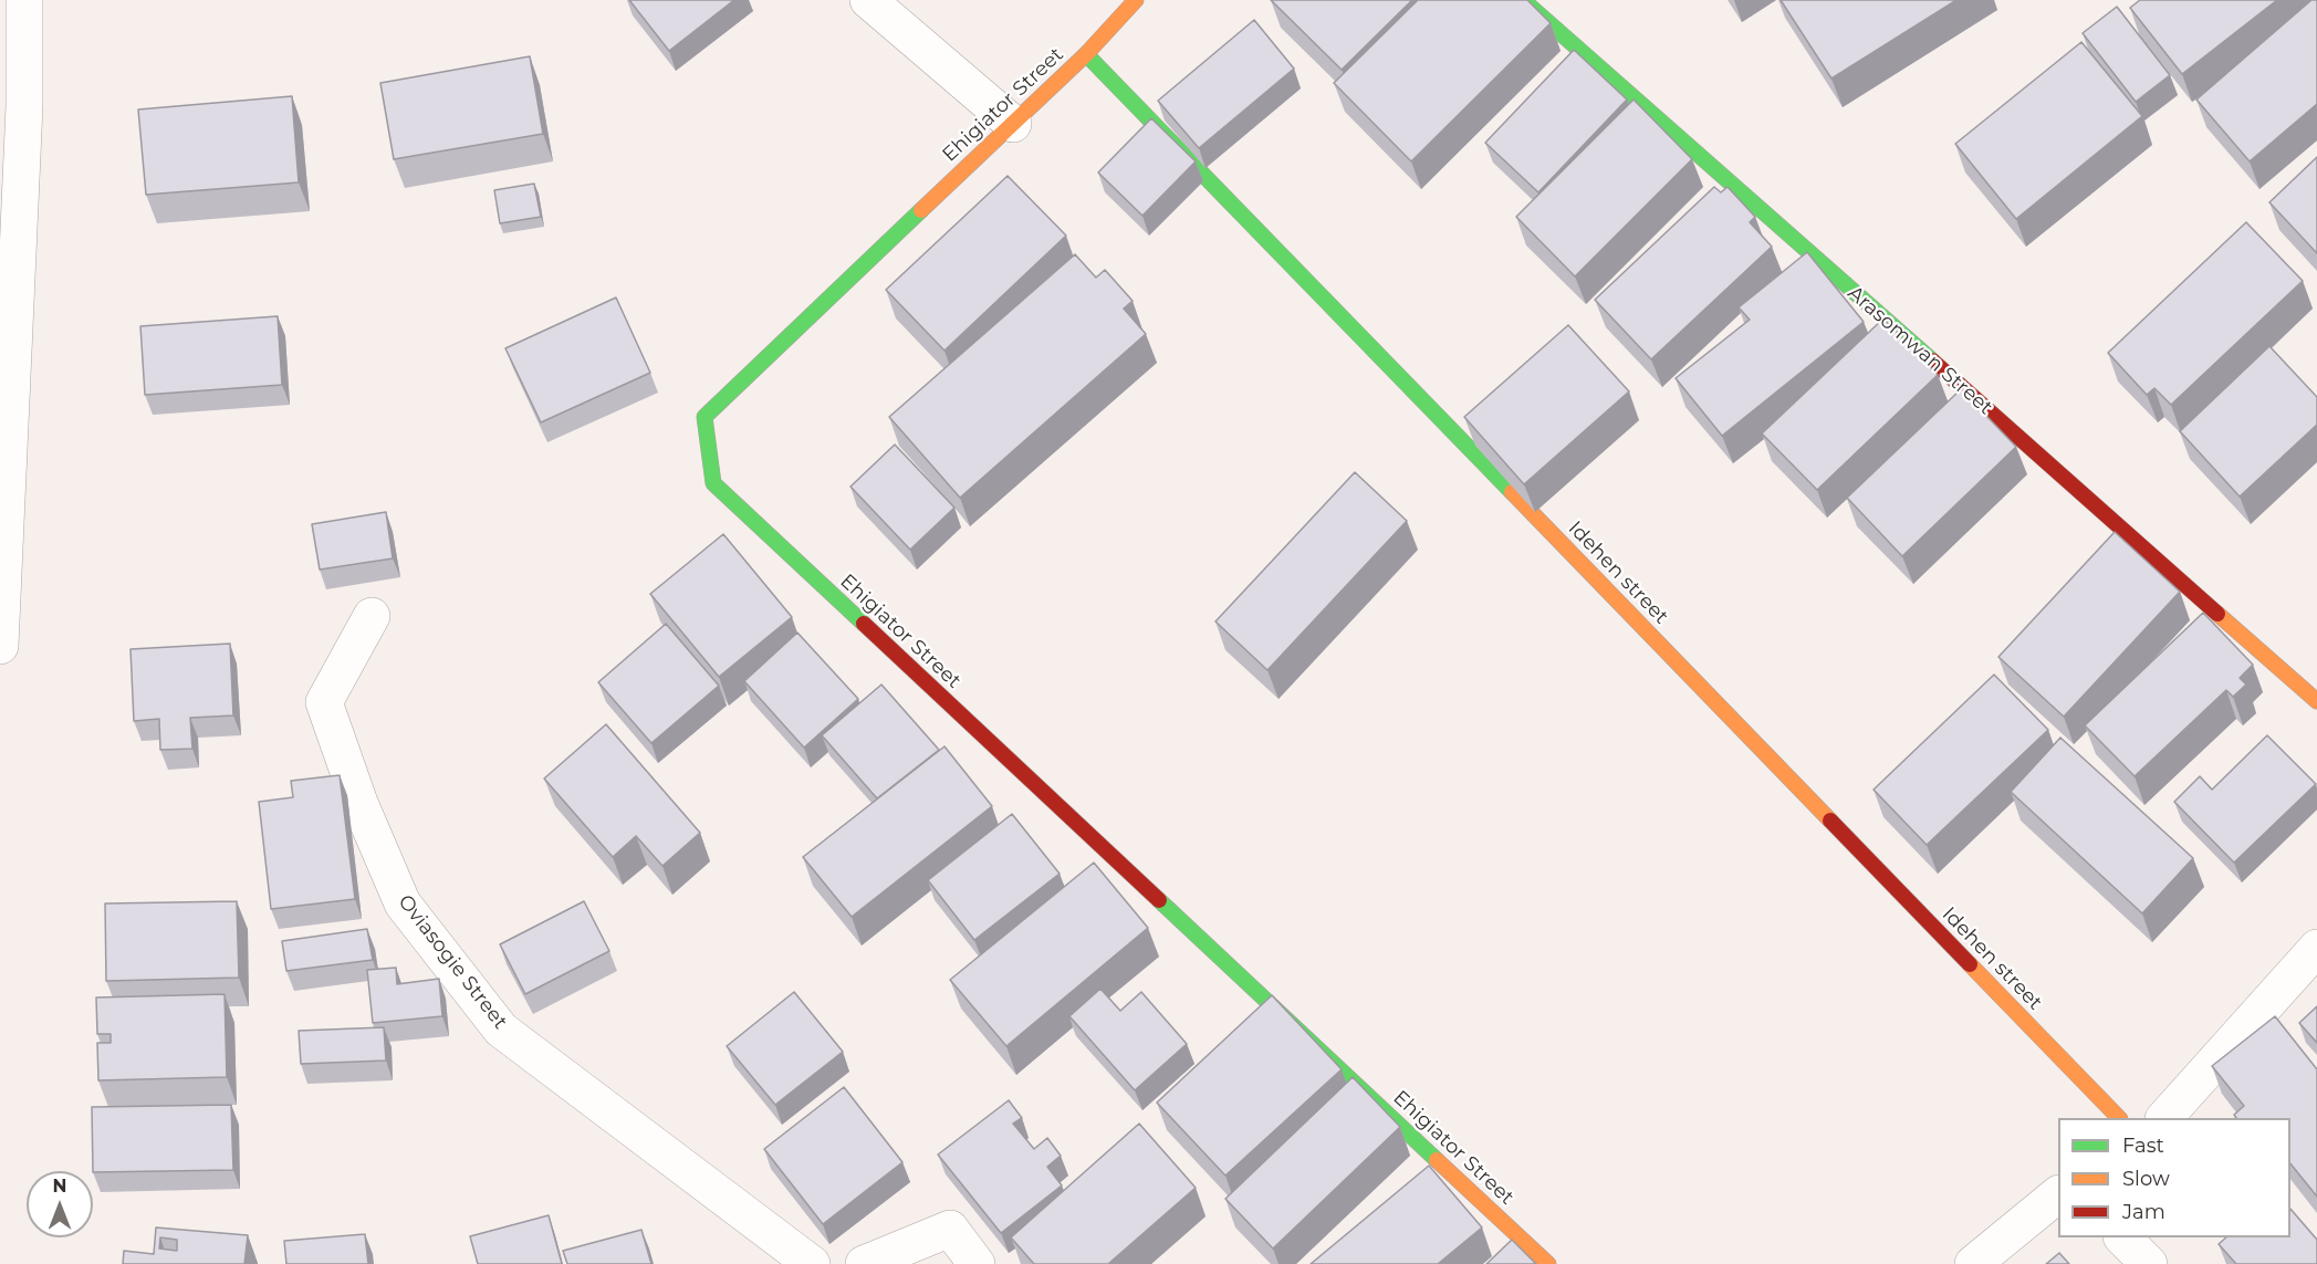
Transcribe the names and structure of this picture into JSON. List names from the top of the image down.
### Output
{
  "streets": {
    "street": [
      "Ehigiator Street",
      "Arasomwan Street",
      "Idehen street",
      "Oviasogie Street"
    ]
  },
  "crossings": [
    ["Ehigiator Street", "Idehen street"]
  ],
  "legend": ["Fast", "Slow", "Jam"],
  "north": "top"
}
